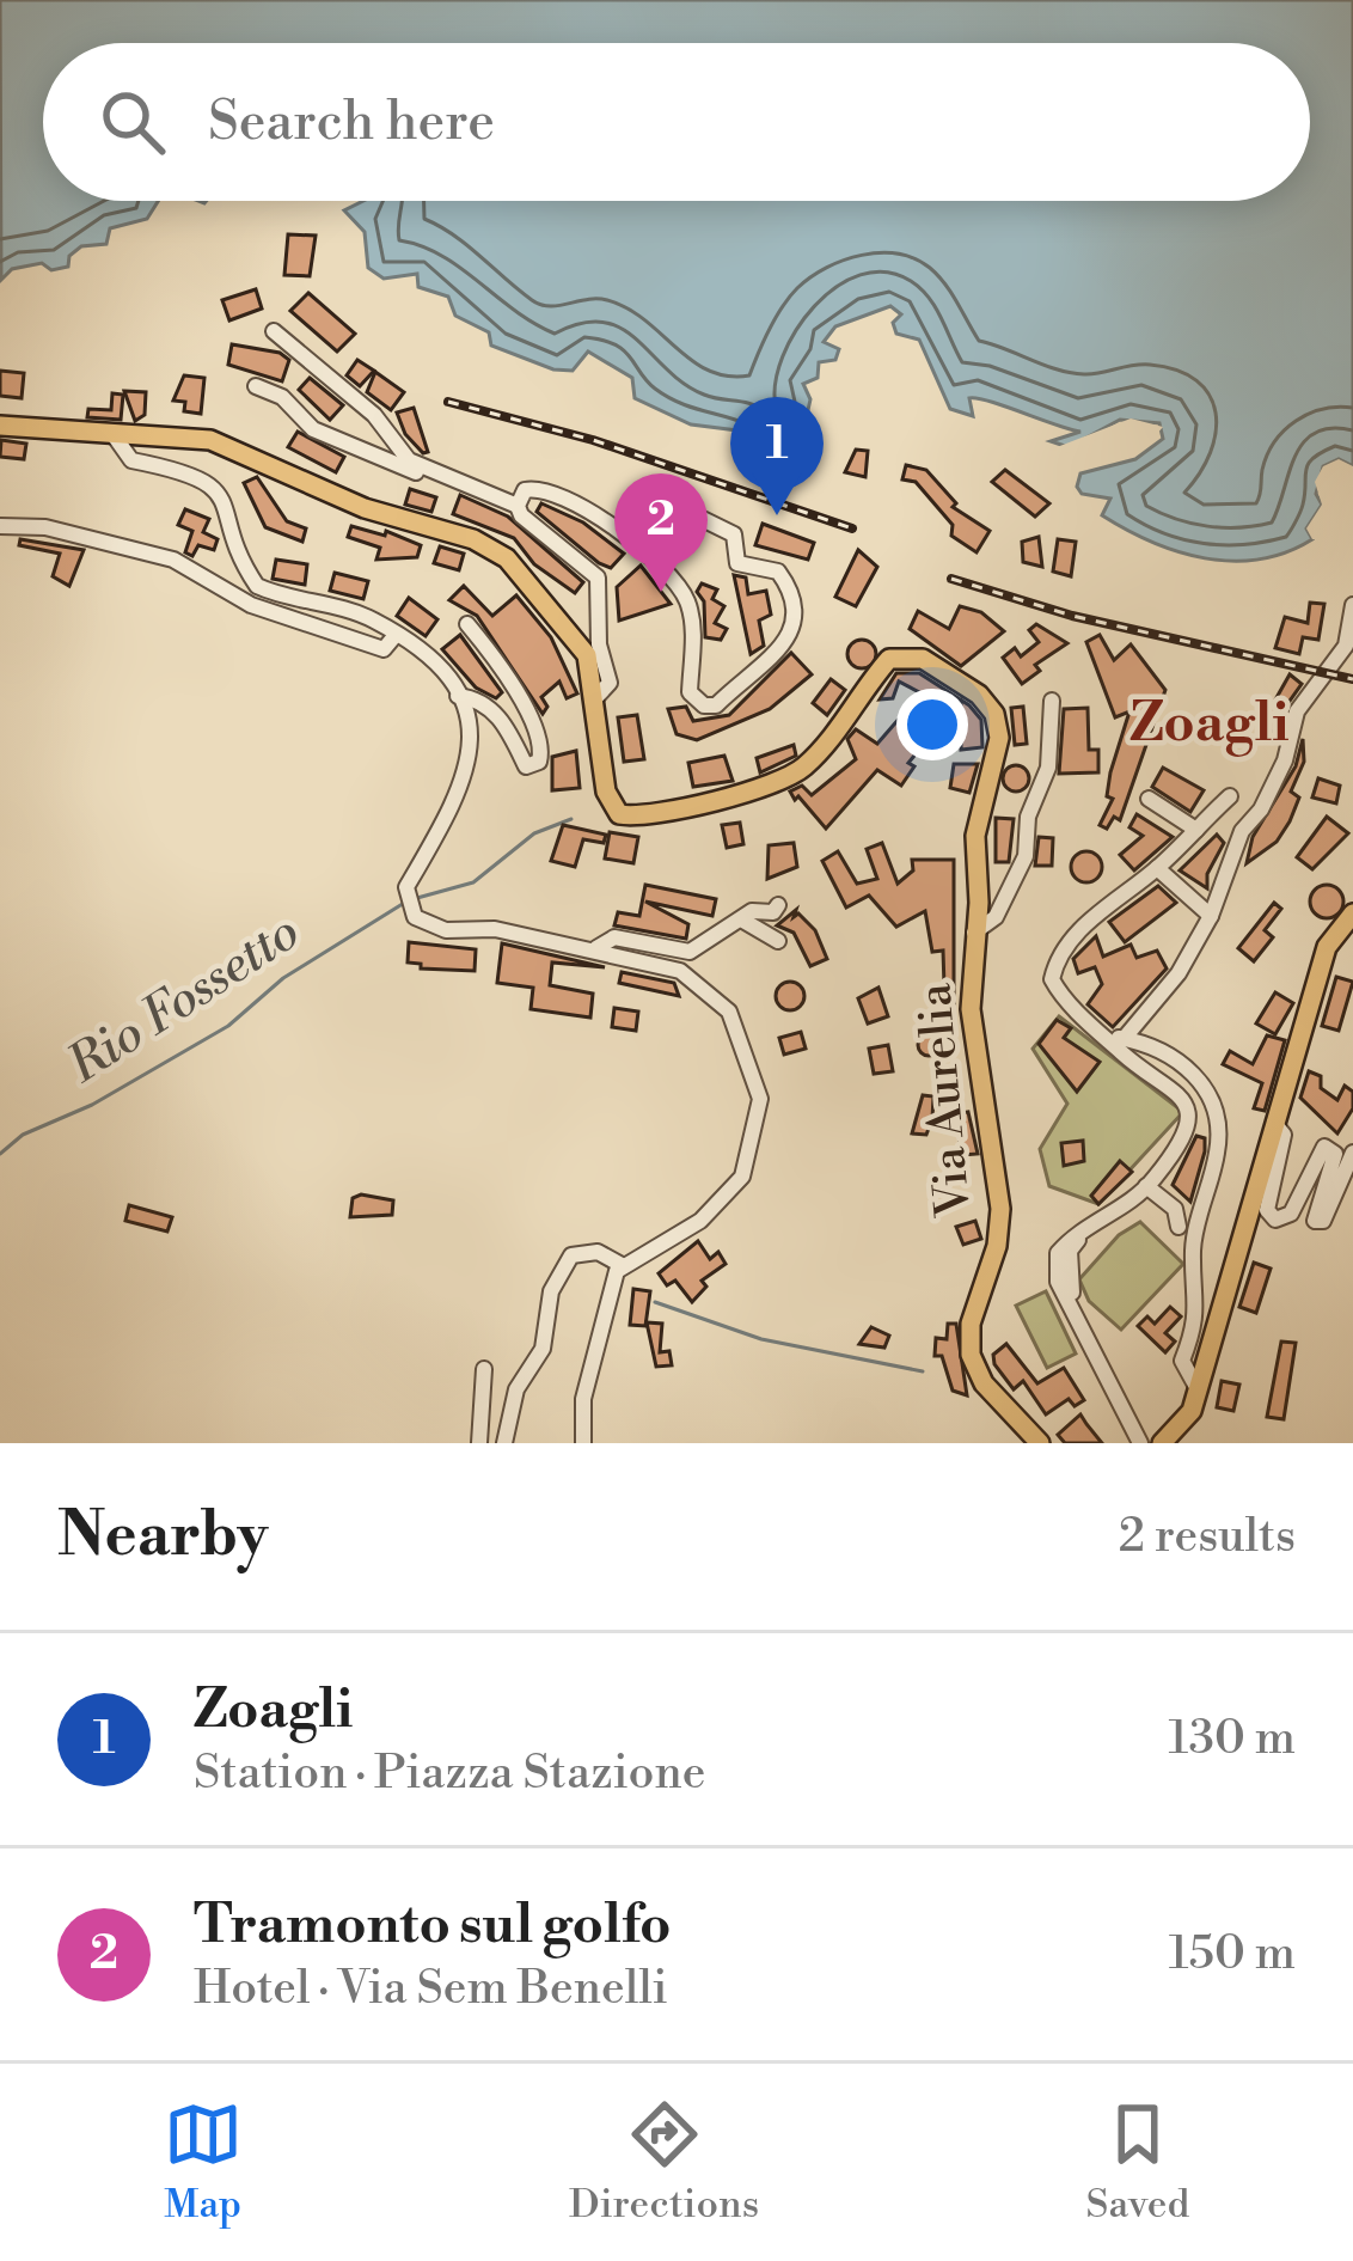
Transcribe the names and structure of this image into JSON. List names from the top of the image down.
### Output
{
  "streets": {
    "main road": ["Via Aurelia"]
  },
  "districts": ["Zoagli"],
  "water": ["Rio Fossetto"],
  "page": {
    "search": "Search here",
    "pins": ["1", "2"],
    "heading": ["Nearby", "2 results"],
    "list": [
      {
        "mark": "1",
        "name": "Zoagli",
        "note": "Station · Piazza Stazione",
        "value": "130 m"
      },
      {
        "mark": "2",
        "name": "Tramonto sul golfo",
        "note": "Hotel · Via Sem Benelli",
        "value": "150 m"
      }
    ],
    "nav": ["Map", "Directions", "Saved"]
  }
}
